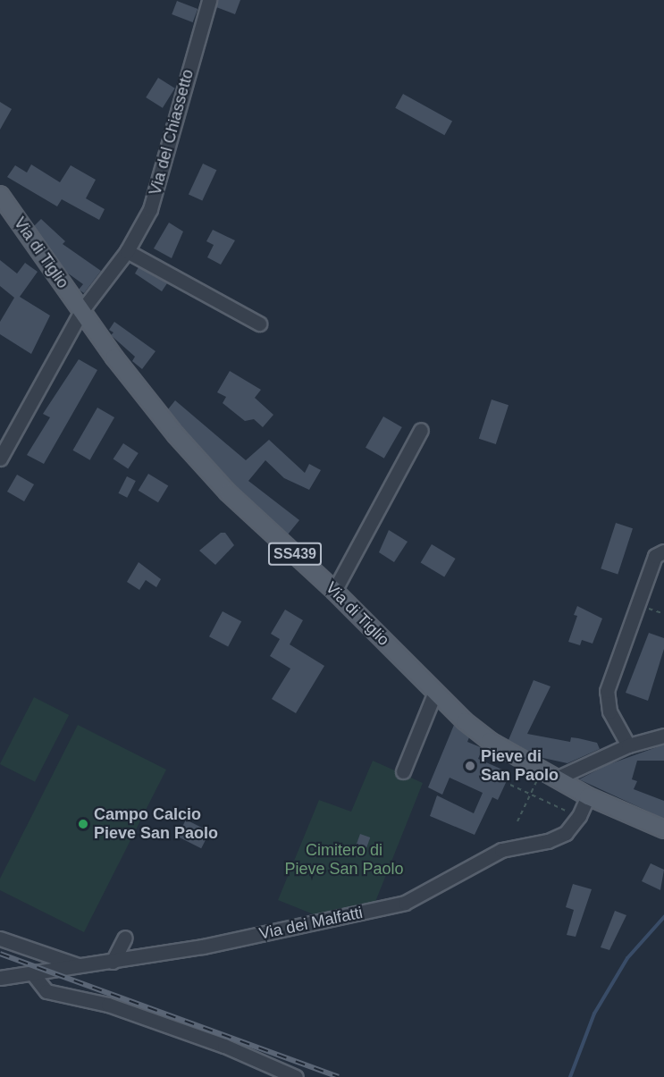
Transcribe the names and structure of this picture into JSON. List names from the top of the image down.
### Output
{
  "streets": {
    "main road": ["Via di Tiglio", "SS439"],
    "street": ["Via del Chiassetto", "Via dei Malfatti"]
  },
  "crossings": [
    ["Via del Chiassetto", "Via di Tiglio"],
    ["Via di Tiglio", "Via dei Malfatti"]
  ],
  "parks": ["Cimitero di Pieve San Paolo"],
  "places": ["Pieve di San Paolo", "Campo Calcio Pieve San Paolo"]
}
